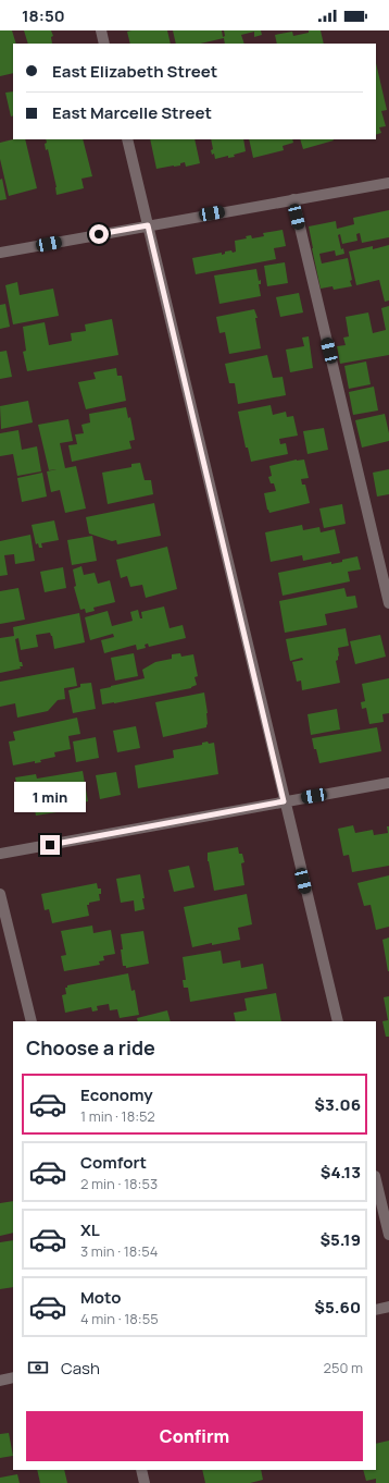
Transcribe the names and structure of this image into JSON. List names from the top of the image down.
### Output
{
  "page": {
    "status": "18:50",
    "banner": ["East Elizabeth Street", "East Marcelle Street"],
    "bubble": "1 min",
    "heading": "Choose a ride",
    "list": [
      {
        "name": "Economy",
        "note": "1 min · 18:52",
        "value": "$3.06"
      },
      {
        "name": "Comfort",
        "note": "2 min · 18:53",
        "value": "$4.13"
      },
      {
        "name": "XL",
        "note": "3 min · 18:54",
        "value": "$5.19"
      },
      {
        "name": "Moto",
        "note": "4 min · 18:55",
        "value": "$5.60"
      }
    ],
    "pay": ["Cash", "250 m"],
    "buttons": "Confirm"
  }
}
